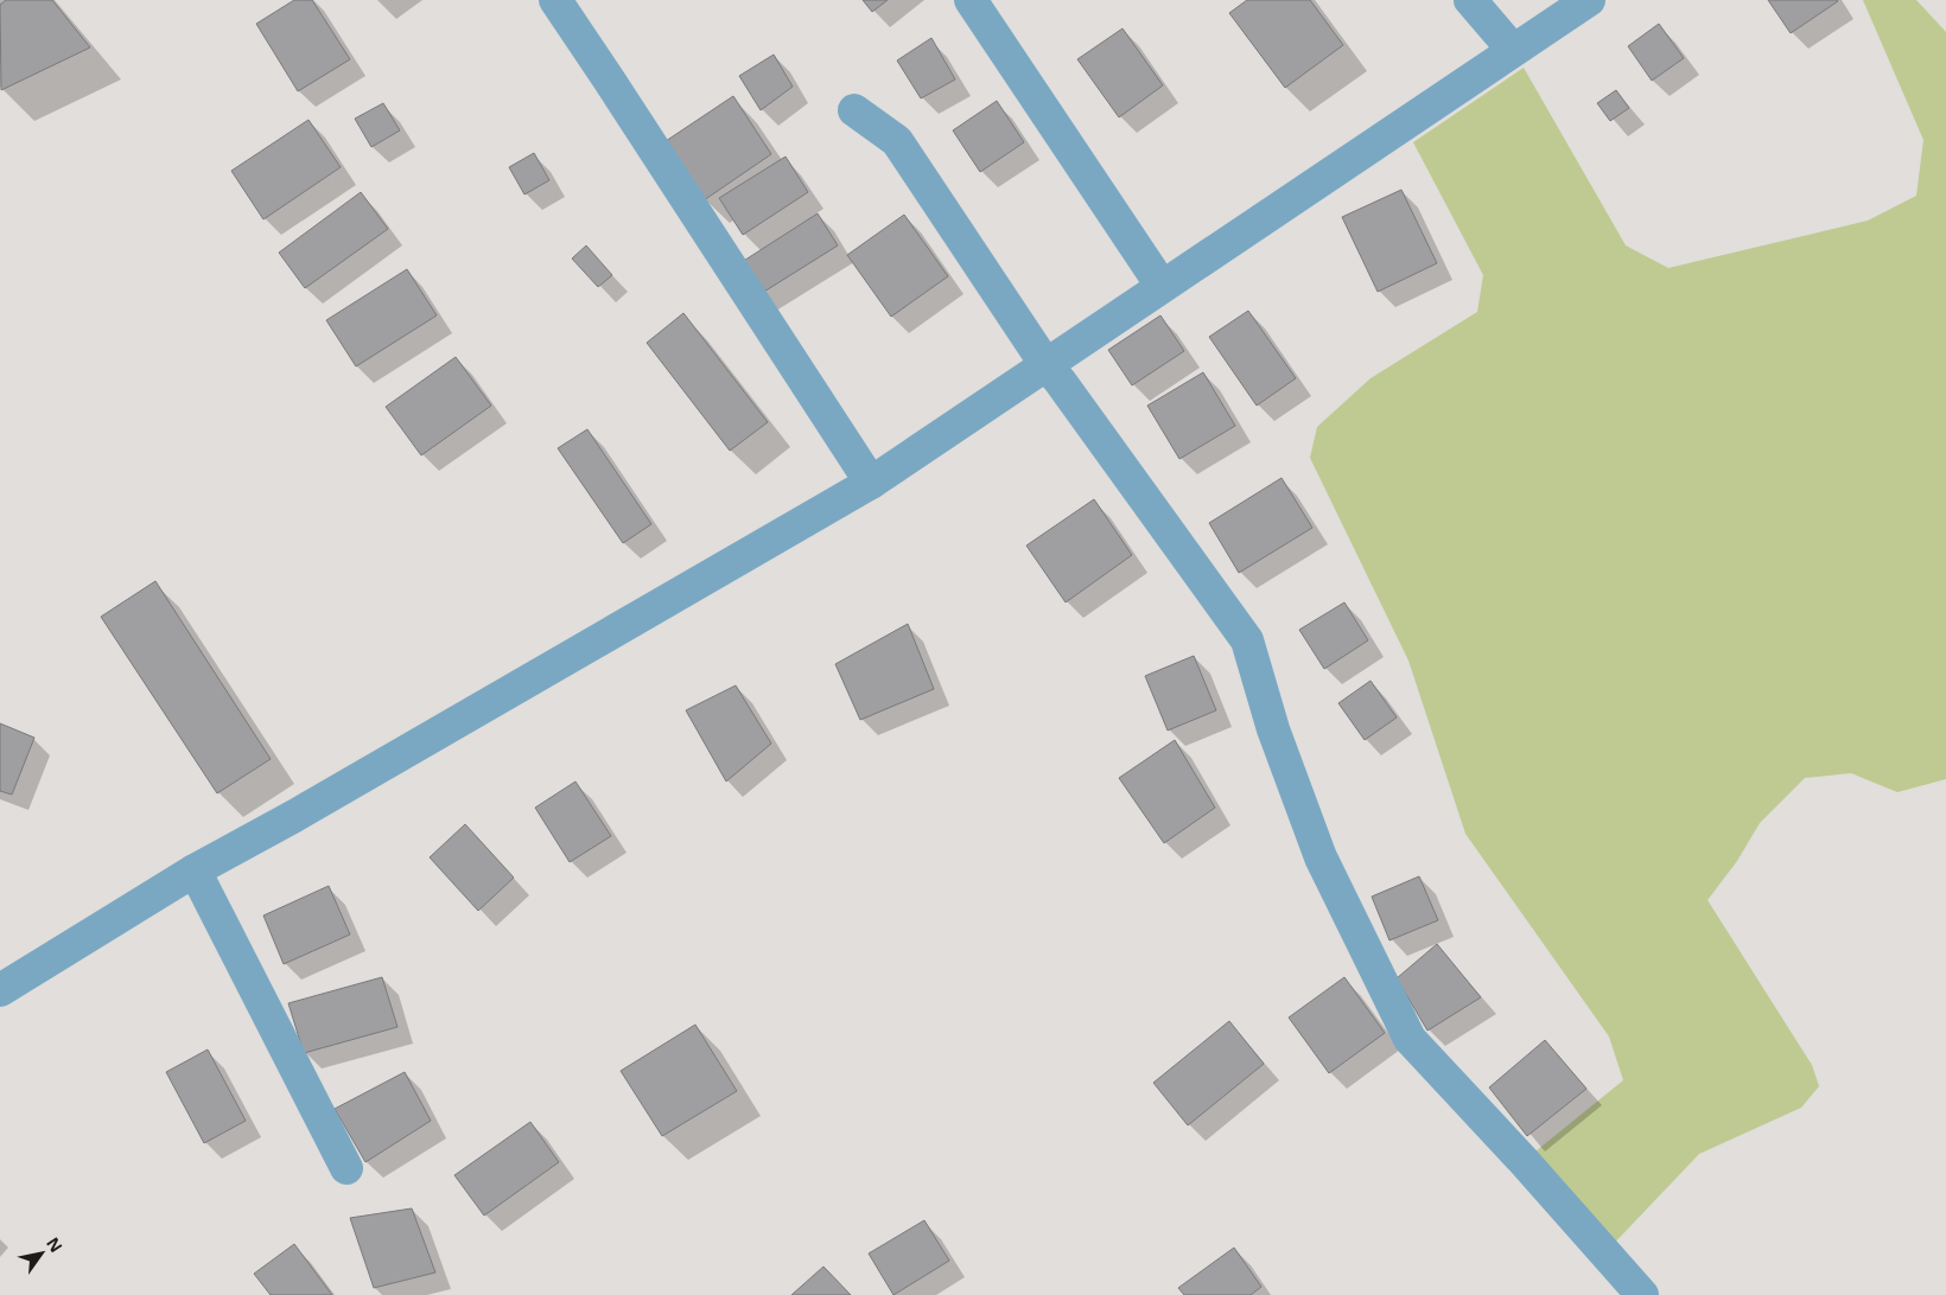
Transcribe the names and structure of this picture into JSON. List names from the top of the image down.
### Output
{
  "north": "top right"
}
